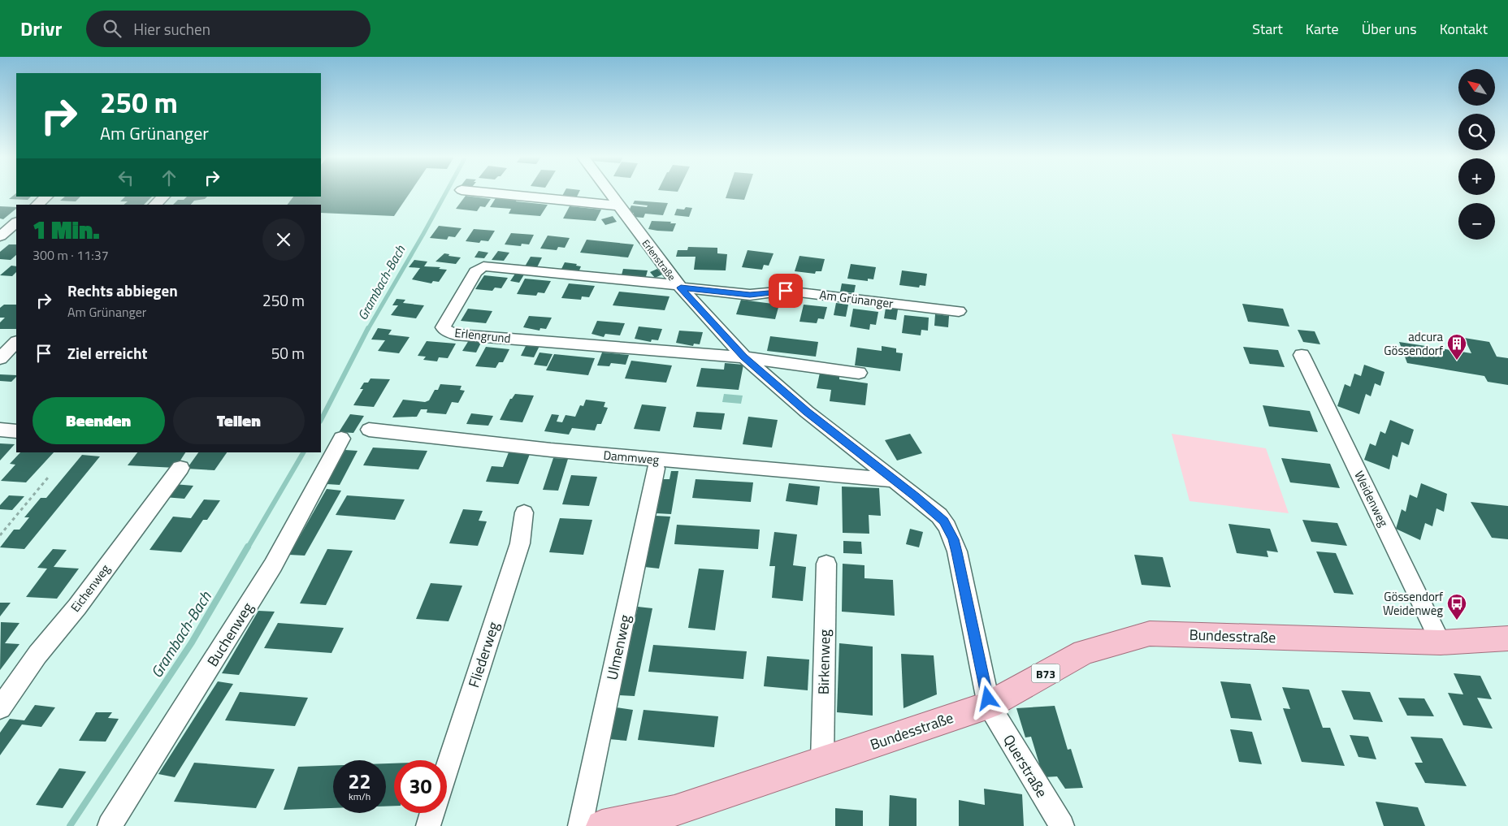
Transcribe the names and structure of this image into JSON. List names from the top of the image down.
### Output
{
  "streets": {
    "main road": ["Bundesstraße", "B73"],
    "street": [
      "Erlenstraße",
      "Am Grünanger",
      "Erlengrund",
      "Dammweg",
      "Weidenweg",
      "Eichenweg",
      "Buchenweg",
      "Ulmenweg",
      "Fliederweg",
      "Birkenweg",
      "Querstraße"
    ]
  },
  "crossings": [
    ["Erlenstraße", "Am Grünanger"],
    ["Erlenstraße", "Erlengrund"],
    ["Erlenstraße", "Dammweg"],
    ["Erlenstraße", "Bundesstraße"],
    ["Erlenstraße", "Querstraße"],
    ["Am Grünanger", "Erlengrund"],
    ["Weidenweg", "Bundesstraße"],
    ["Bundesstraße", "Birkenweg"],
    ["Bundesstraße", "Querstraße"]
  ],
  "water": ["Grambach-Bach"],
  "places": {
    "building": ["adcura Gössendorf"],
    "bus stop": ["Gössendorf Weidenweg"]
  },
  "north": "top left",
  "page": {
    "header": "Drivr",
    "search": "Hier suchen",
    "nav": [
      "Start",
      "Karte",
      "Über uns",
      "Kontakt"
    ],
    "map_buttons": ["+", "−"],
    "turn": ["250 m", "Am Grünanger"],
    "heading": ["1 Min.", "300 m · 11:37"],
    "list": [
      {
        "name": "Rechts abbiegen",
        "note": "Am Grünanger",
        "value": "250 m"
      },
      {
        "name": "Ziel erreicht",
        "value": "50 m"
      }
    ],
    "buttons": ["Beenden", "Teilen"],
    "speed": "22 km/h",
    "limit": "30"
  }
}
